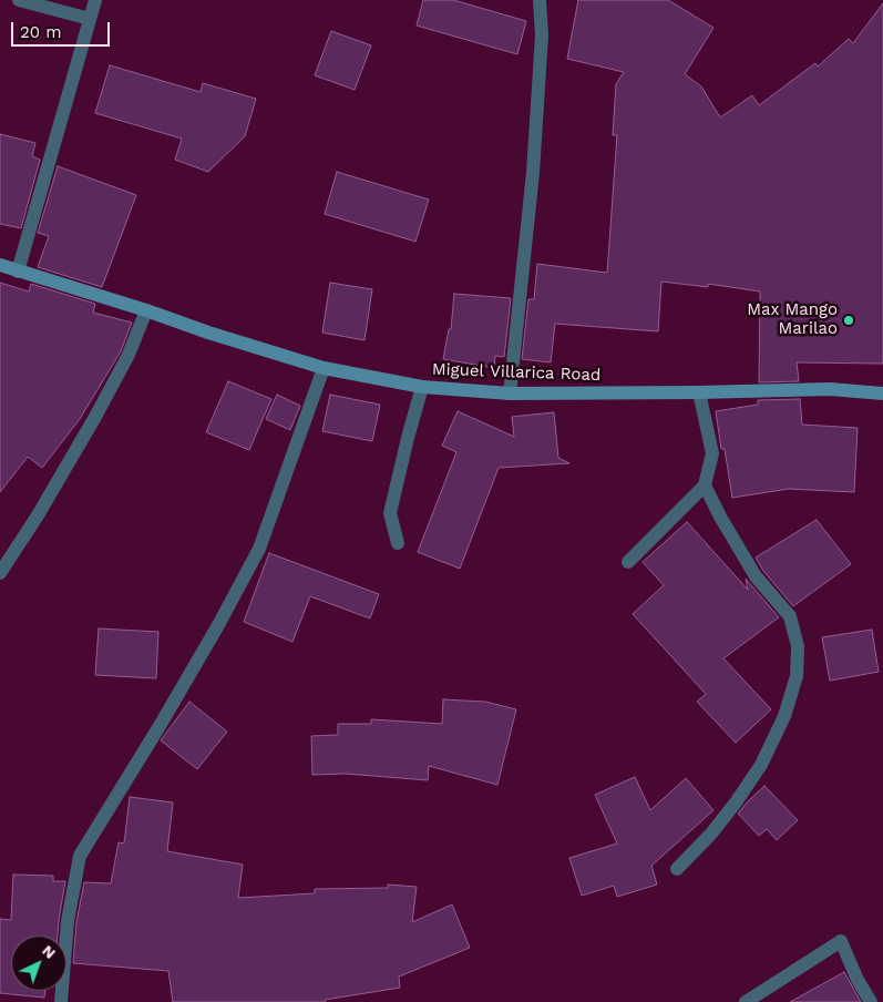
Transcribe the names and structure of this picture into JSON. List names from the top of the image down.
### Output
{
  "streets": {
    "main road": ["Miguel Villarica Road"]
  },
  "places": ["Max Mango Marilao"],
  "scale_bar": "20 m",
  "north": "top right"
}
